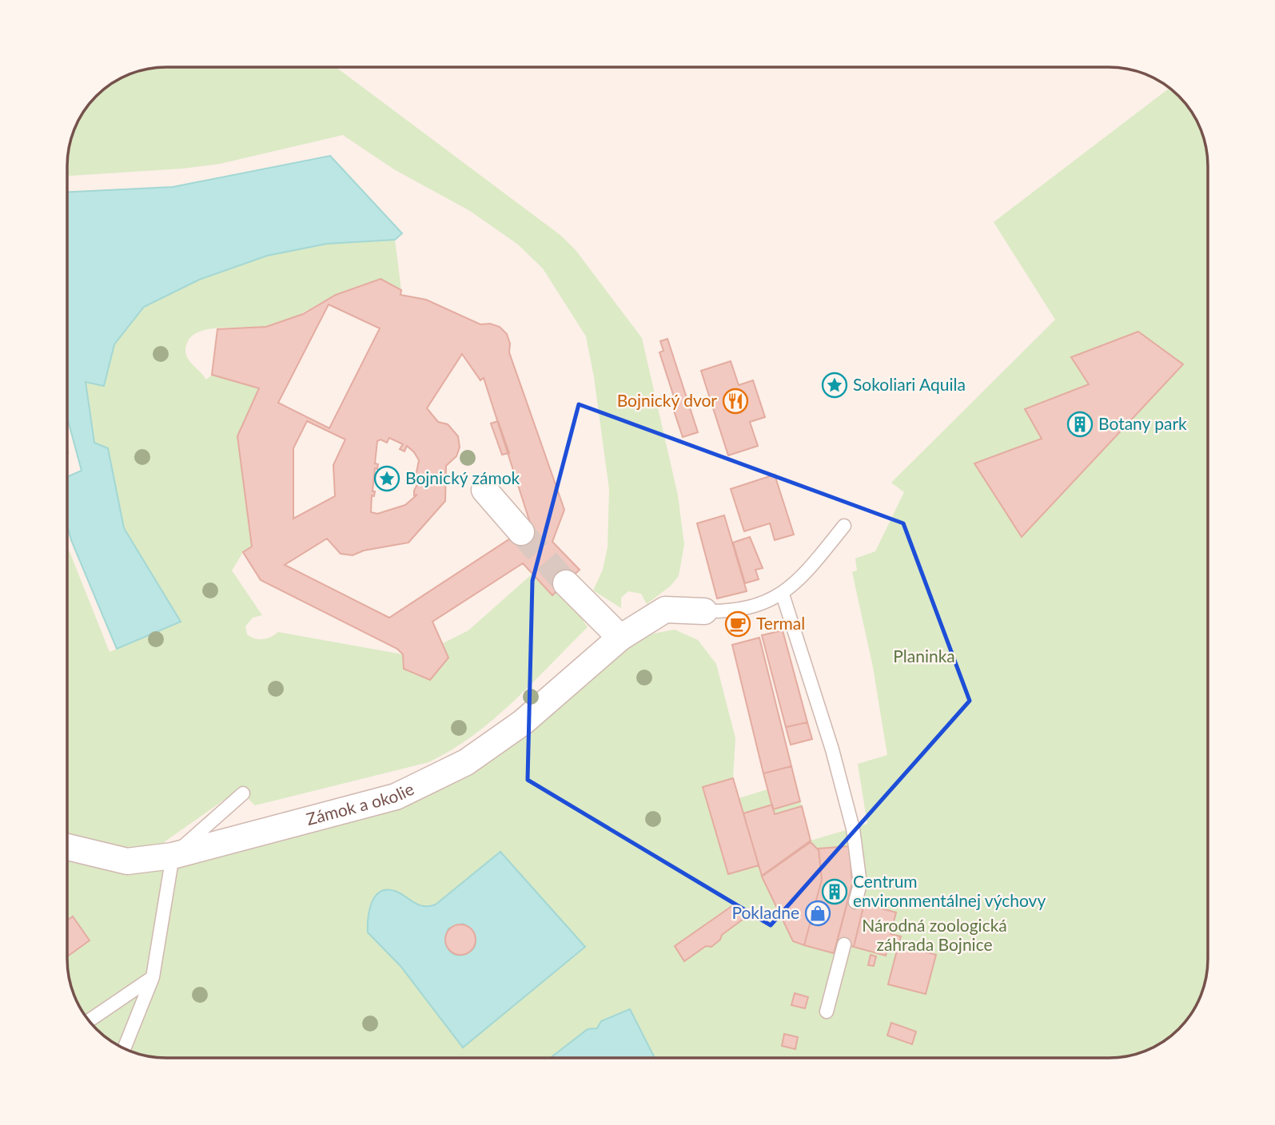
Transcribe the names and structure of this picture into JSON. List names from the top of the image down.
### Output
{
  "streets": {
    "street": ["Zámok a okolie"]
  },
  "parks": ["Planinka", "Národná zoologická záhrada Bojnice"],
  "places": {
    "place": ["Sokoliari Aquila", "Bojnický zámok"],
    "restaurant": ["Bojnický dvor"],
    "building": ["Botany park", "Centrum environmentálnej výchovy"],
    "cafe": ["Termal"],
    "shop": ["Pokladne"]
  }
}
